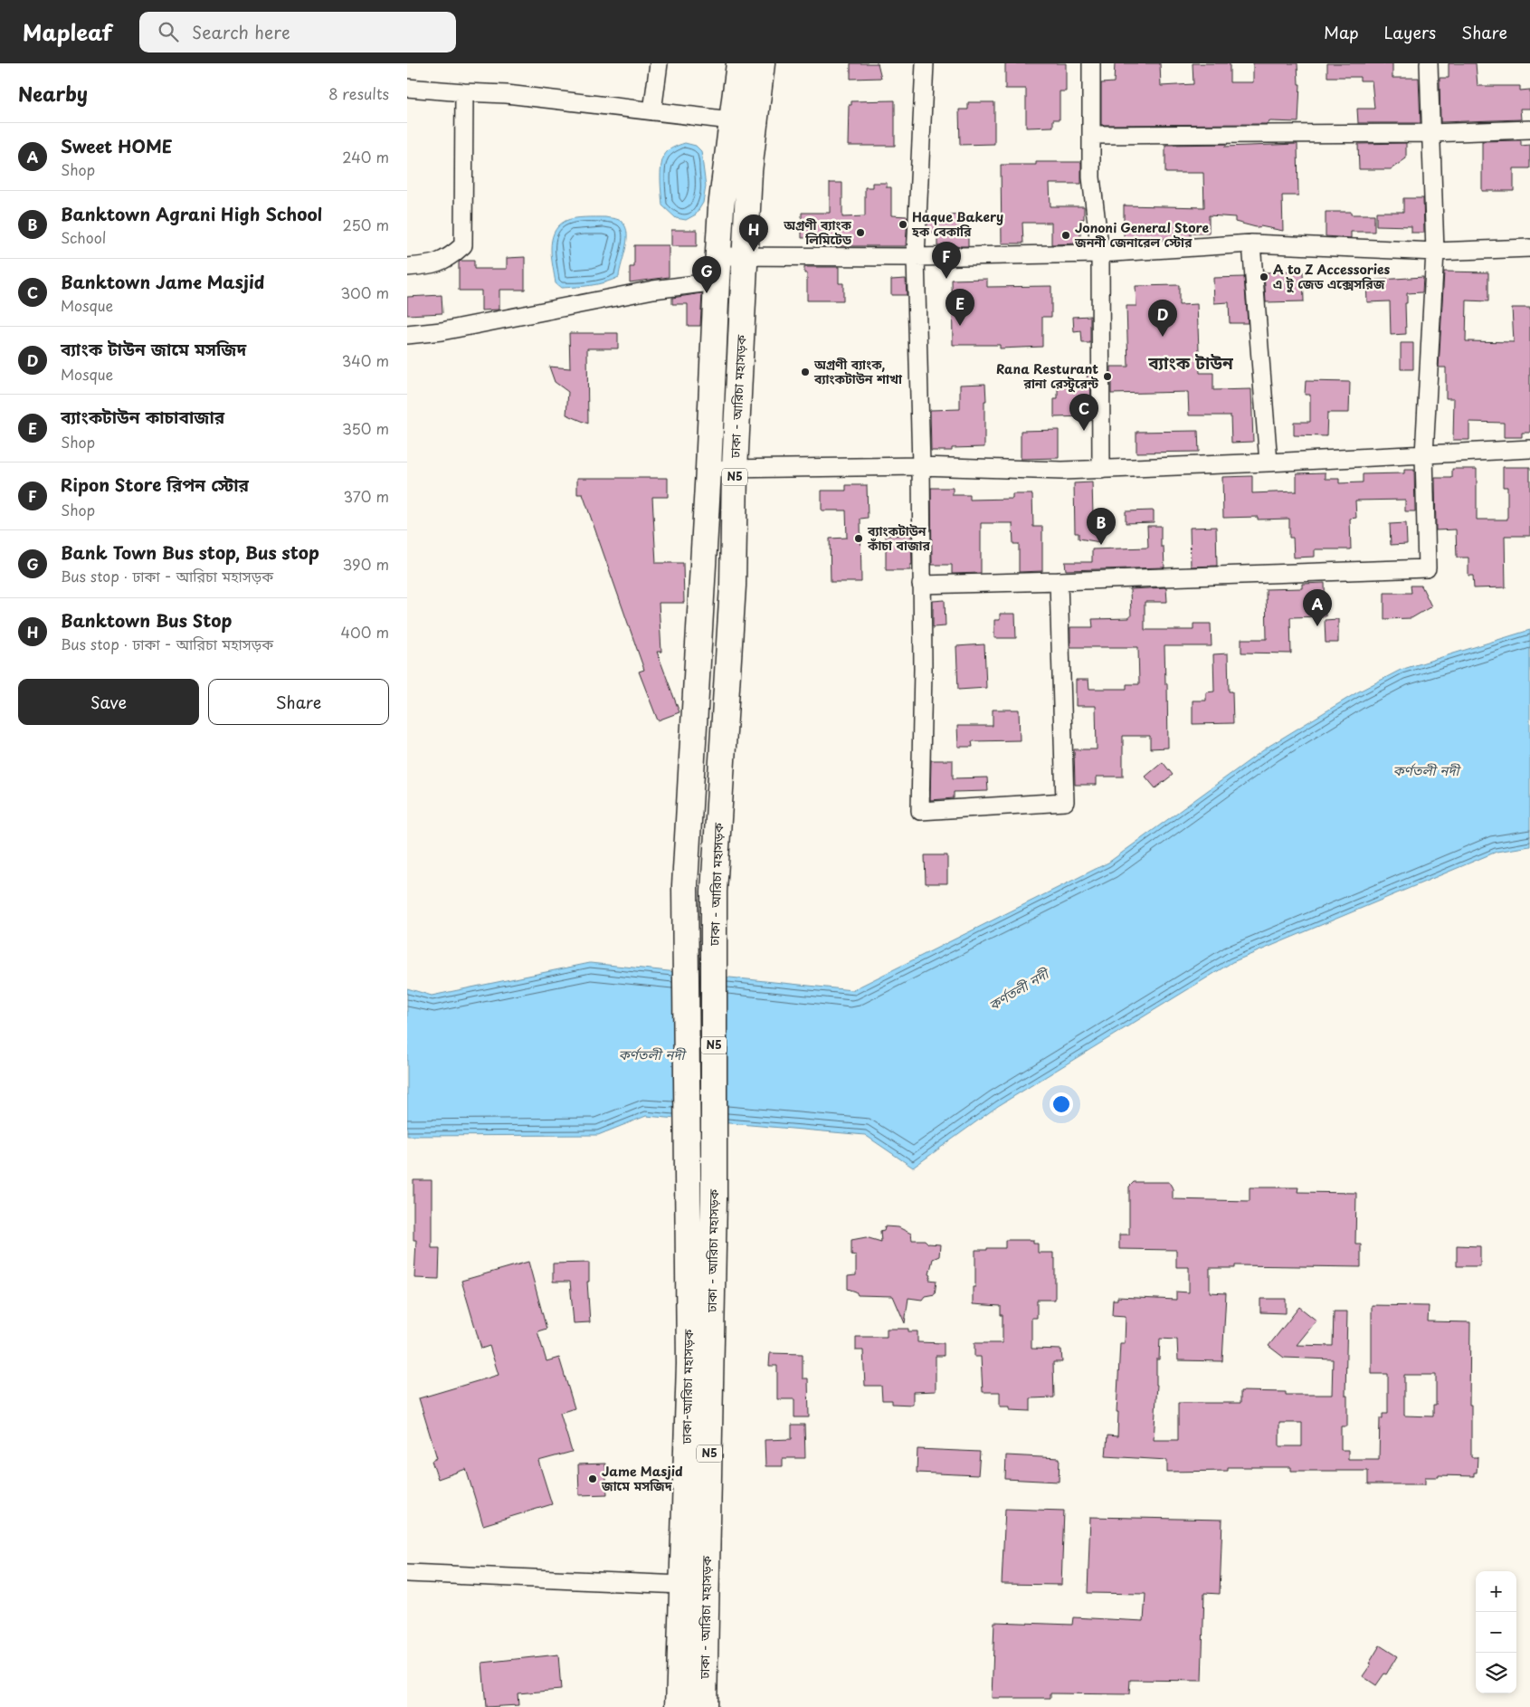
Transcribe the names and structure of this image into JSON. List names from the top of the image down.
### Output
{
  "streets": {
    "highway": ["ঢাকা - আরিচা মহাসড়ক", "N5", "ঢাকা-আরিচা মহাসড়ক"]
  },
  "crossings": [
    ["ঢাকা - আরিচা মহাসড়ক", "ঢাকা-আরিচা মহাসড়ক"]
  ],
  "districts": ["ব্যাংক টাউন"],
  "water": ["কর্ণতলী নদী"],
  "places": [
    "Haque Bakery হক বেকারি",
    "অগ্রণী ব্যাংক লিমিটেড",
    "Jononi General Store জননী জেনারেল স্টোর",
    "A to Z Accessories এ টু জেড এক্সেসরিজ",
    "অগ্রণী ব্যাংক, ব্যাংকটাউন শাখা",
    "Rana Resturant রানা রেস্টুরেন্ট",
    "ব্যাংকটাউন কাঁচা বাজার",
    "Jame Masjid জামে মসজিদ"
  ],
  "page": {
    "header": "Mapleaf",
    "search": "Search here",
    "nav": ["Map", "Layers", "Share"],
    "heading": ["Nearby", "8 results"],
    "list": [
      {
        "mark": "A",
        "name": "Sweet HOME",
        "note": "Shop",
        "value": "240 m"
      },
      {
        "mark": "B",
        "name": "Banktown Agrani High School",
        "note": "School",
        "value": "250 m"
      },
      {
        "mark": "C",
        "name": "Banktown Jame Masjid",
        "note": "Mosque",
        "value": "300 m"
      },
      {
        "mark": "D",
        "name": "ব্যাংক টাউন জামে মসজিদ",
        "note": "Mosque",
        "value": "340 m"
      },
      {
        "mark": "E",
        "name": "ব্যাংকটাউন কাচাবাজার",
        "note": "Shop",
        "value": "350 m"
      },
      {
        "mark": "F",
        "name": "Ripon Store রিপন স্টোর",
        "note": "Shop",
        "value": "370 m"
      },
      {
        "mark": "G",
        "name": "Bank Town Bus stop, Bus stop",
        "note": "Bus stop · ঢাকা - আরিচা মহাসড়ক",
        "value": "390 m"
      },
      {
        "mark": "H",
        "name": "Banktown Bus Stop",
        "note": "Bus stop · ঢাকা - আরিচা মহাসড়ক",
        "value": "400 m"
      }
    ],
    "pins": [
      "H",
      "F",
      "G",
      "E",
      "D",
      "C",
      "B",
      "A"
    ],
    "buttons": ["Save", "Share"],
    "map_buttons": ["+", "−"]
  }
}
